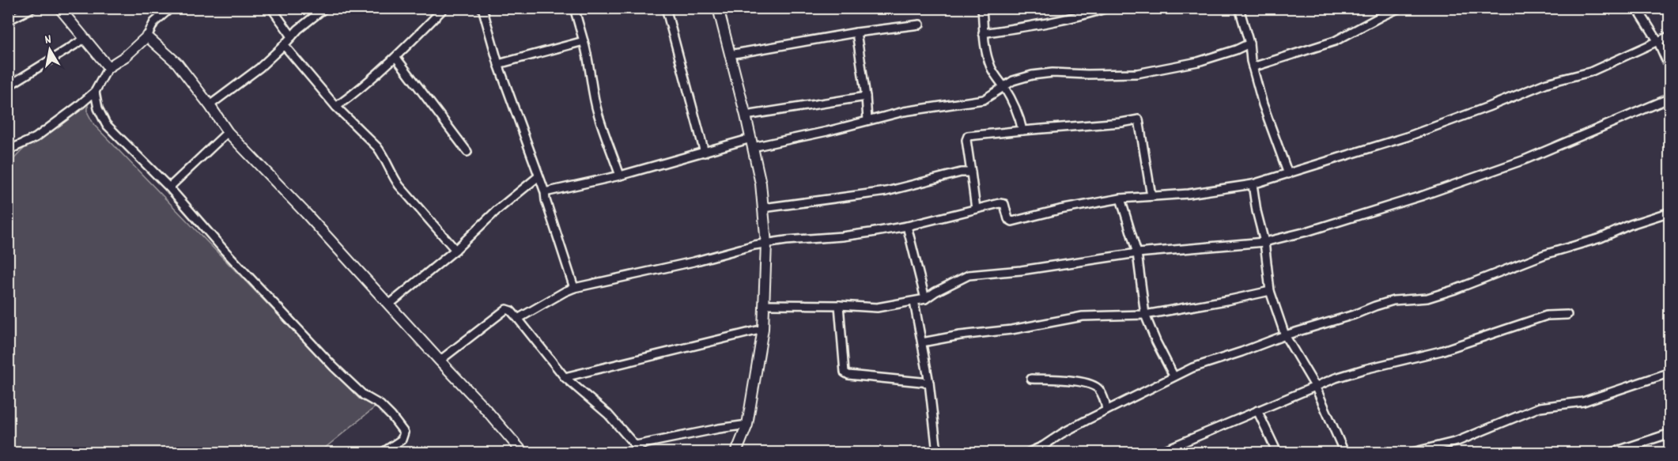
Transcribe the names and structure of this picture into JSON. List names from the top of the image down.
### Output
{
  "north": "top"
}
